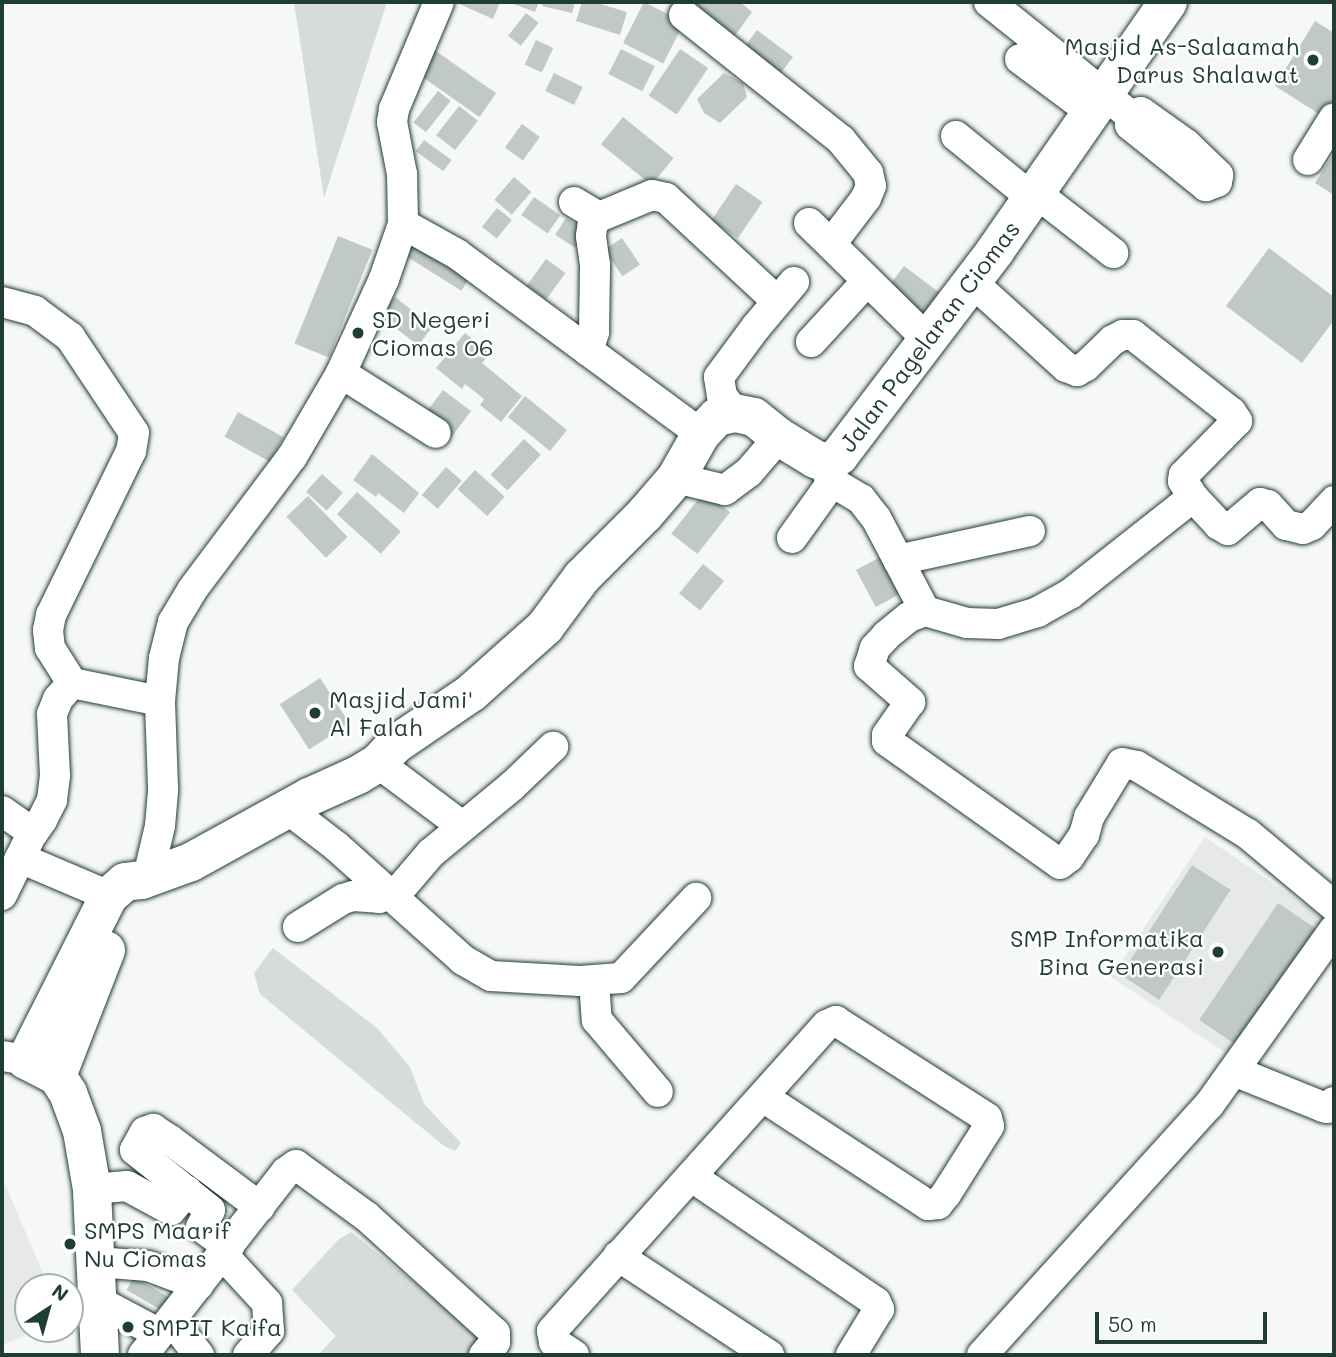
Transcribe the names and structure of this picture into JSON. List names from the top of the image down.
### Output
{
  "streets": {
    "main road": ["Jalan Pagelaran Ciomas"]
  },
  "places": [
    "Masjid As-Salaamah Darus Shalawat",
    "SD Negeri Ciomas 06",
    "Masjid Jami' Al Falah",
    "SMP Informatika Bina Generasi",
    "SMPS Maarif Nu Ciomas",
    "SMPIT Kaifa"
  ],
  "scale_bar": "50 m",
  "north": "top right"
}
